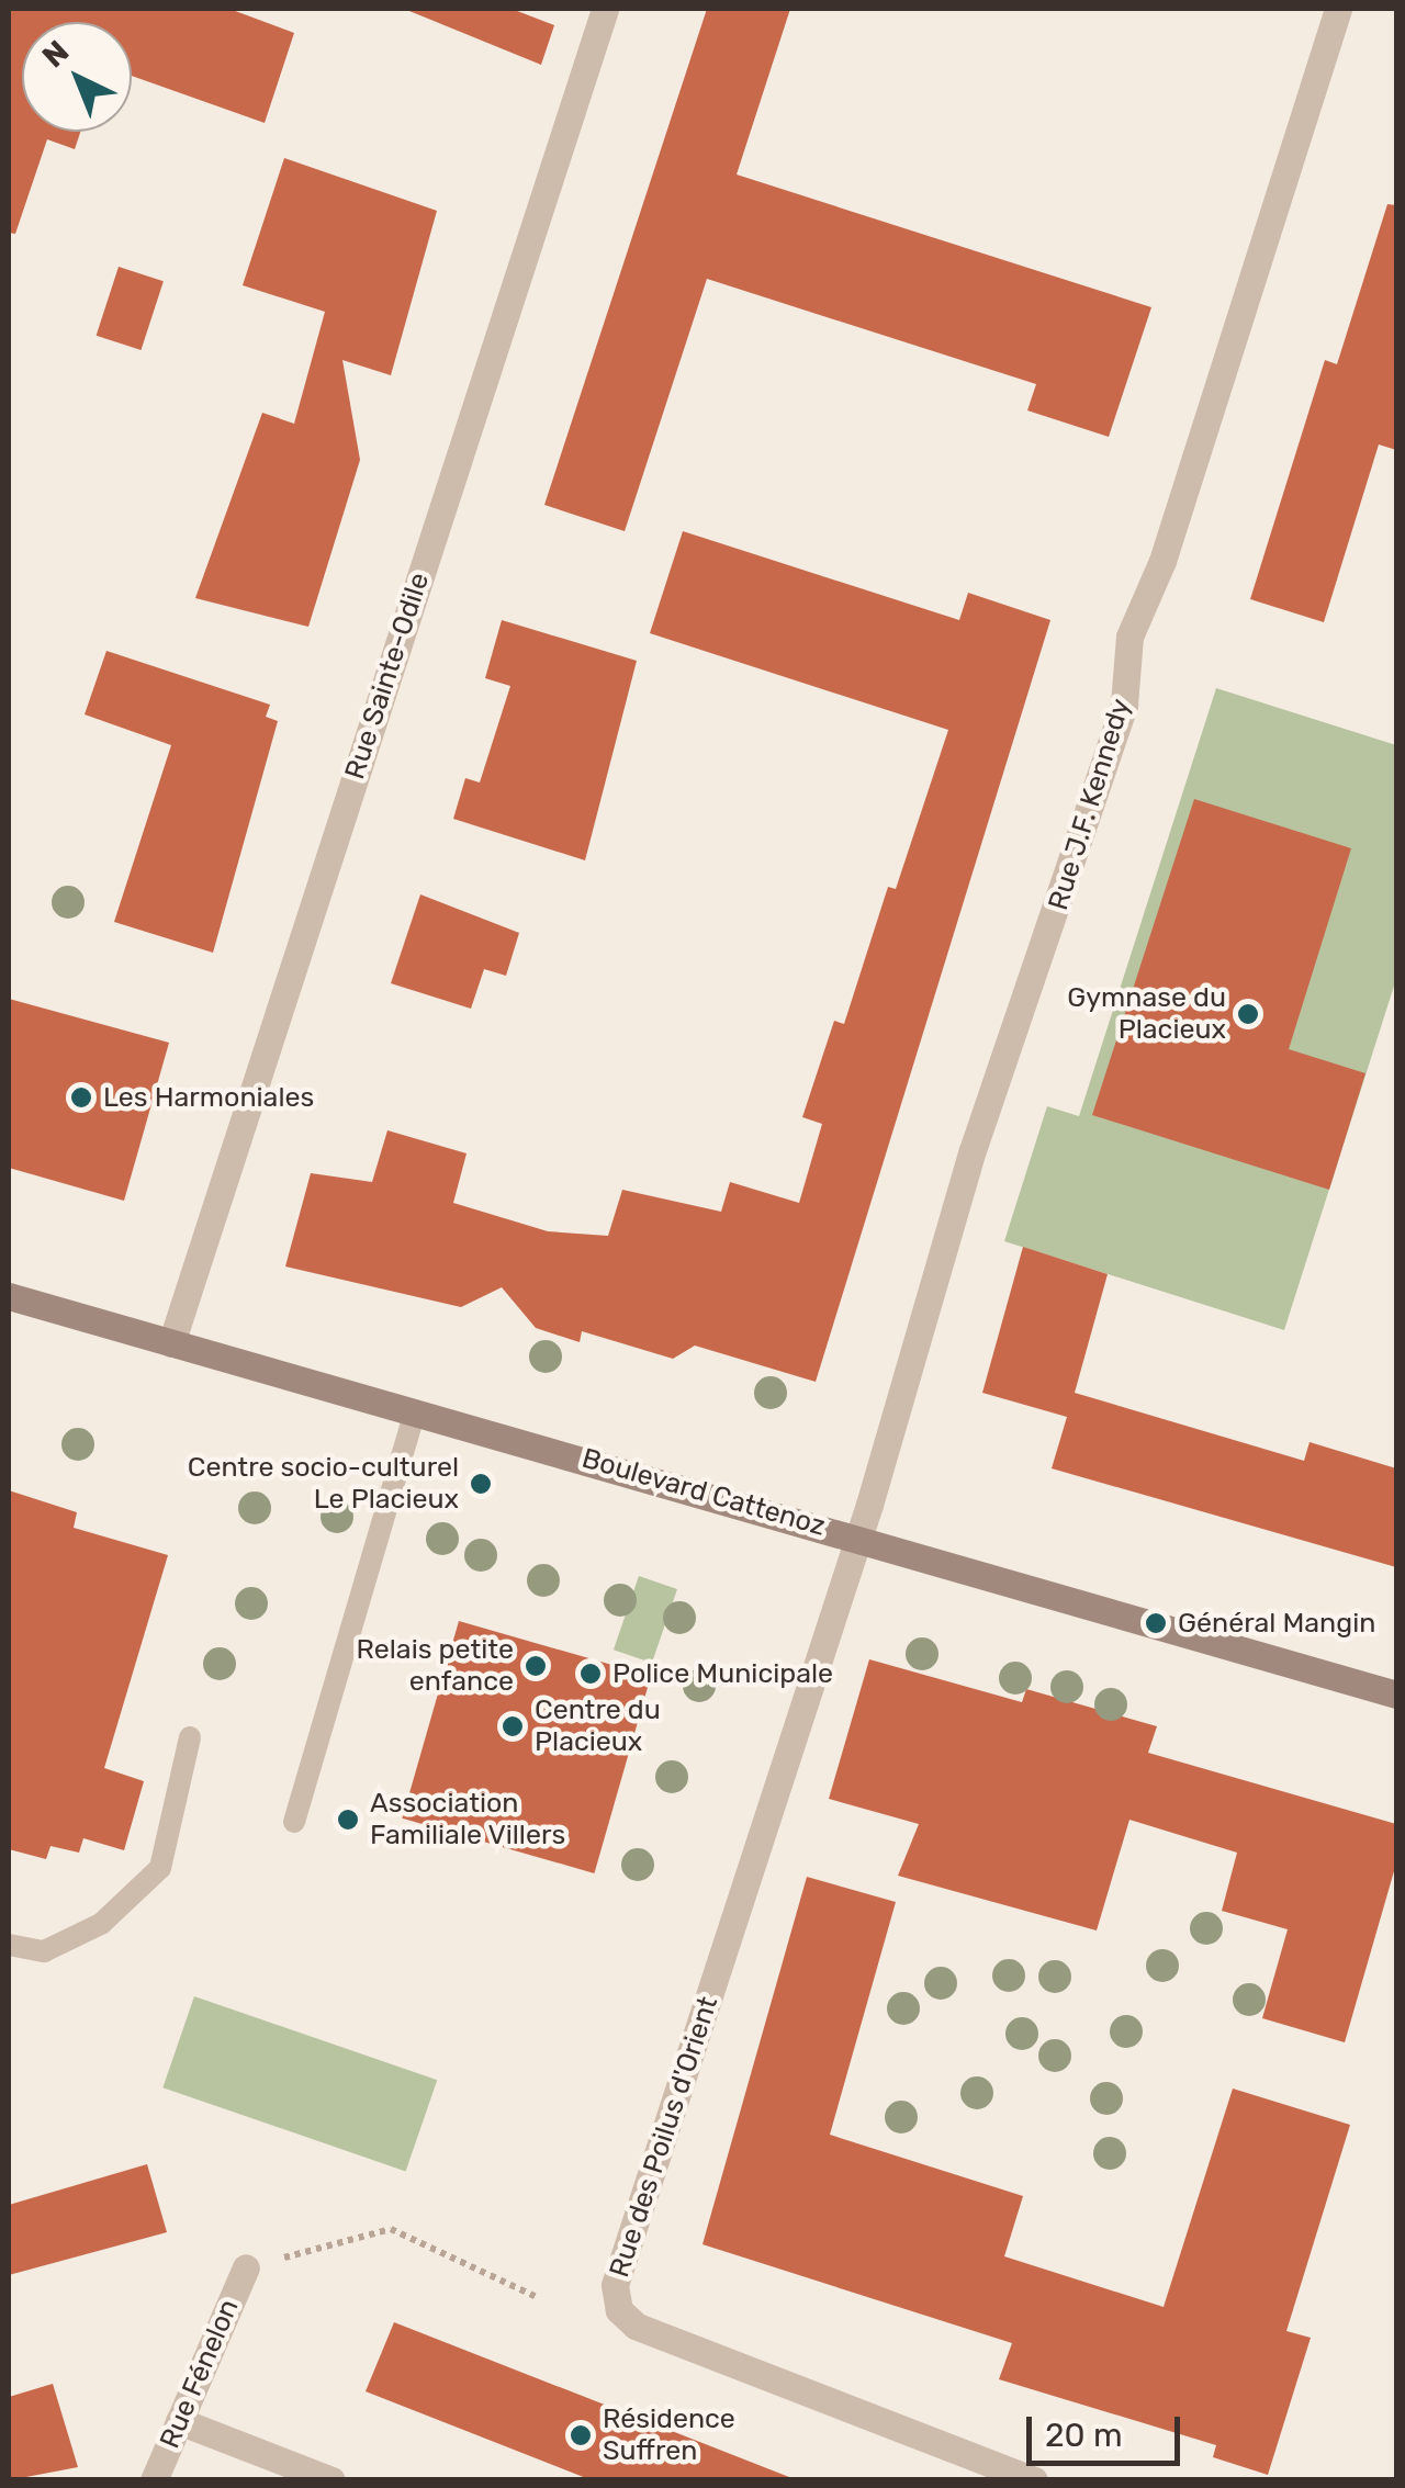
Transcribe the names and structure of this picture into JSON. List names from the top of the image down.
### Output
{
  "streets": {
    "street": [
      "Rue Sainte-Odile",
      "Rue J.F. Kennedy",
      "Boulevard Cattenoz",
      "Rue des Poilus d'Orient",
      "Rue Fénelon"
    ]
  },
  "crossings": [
    ["Rue Sainte-Odile", "Boulevard Cattenoz"],
    ["Rue J.F. Kennedy", "Boulevard Cattenoz"],
    ["Rue J.F. Kennedy", "Rue des Poilus d'Orient"],
    ["Boulevard Cattenoz", "Rue des Poilus d'Orient"]
  ],
  "places": [
    "Gymnase du Placieux",
    "Les Harmoniales",
    "Centre socio-culturel Le Placieux",
    "Général Mangin",
    "Relais petite enfance",
    "Police Municipale",
    "Centre du Placieux",
    "Association Familiale Villers",
    "Résidence Suffren"
  ],
  "scale_bar": "20 m",
  "north": "top left"
}
